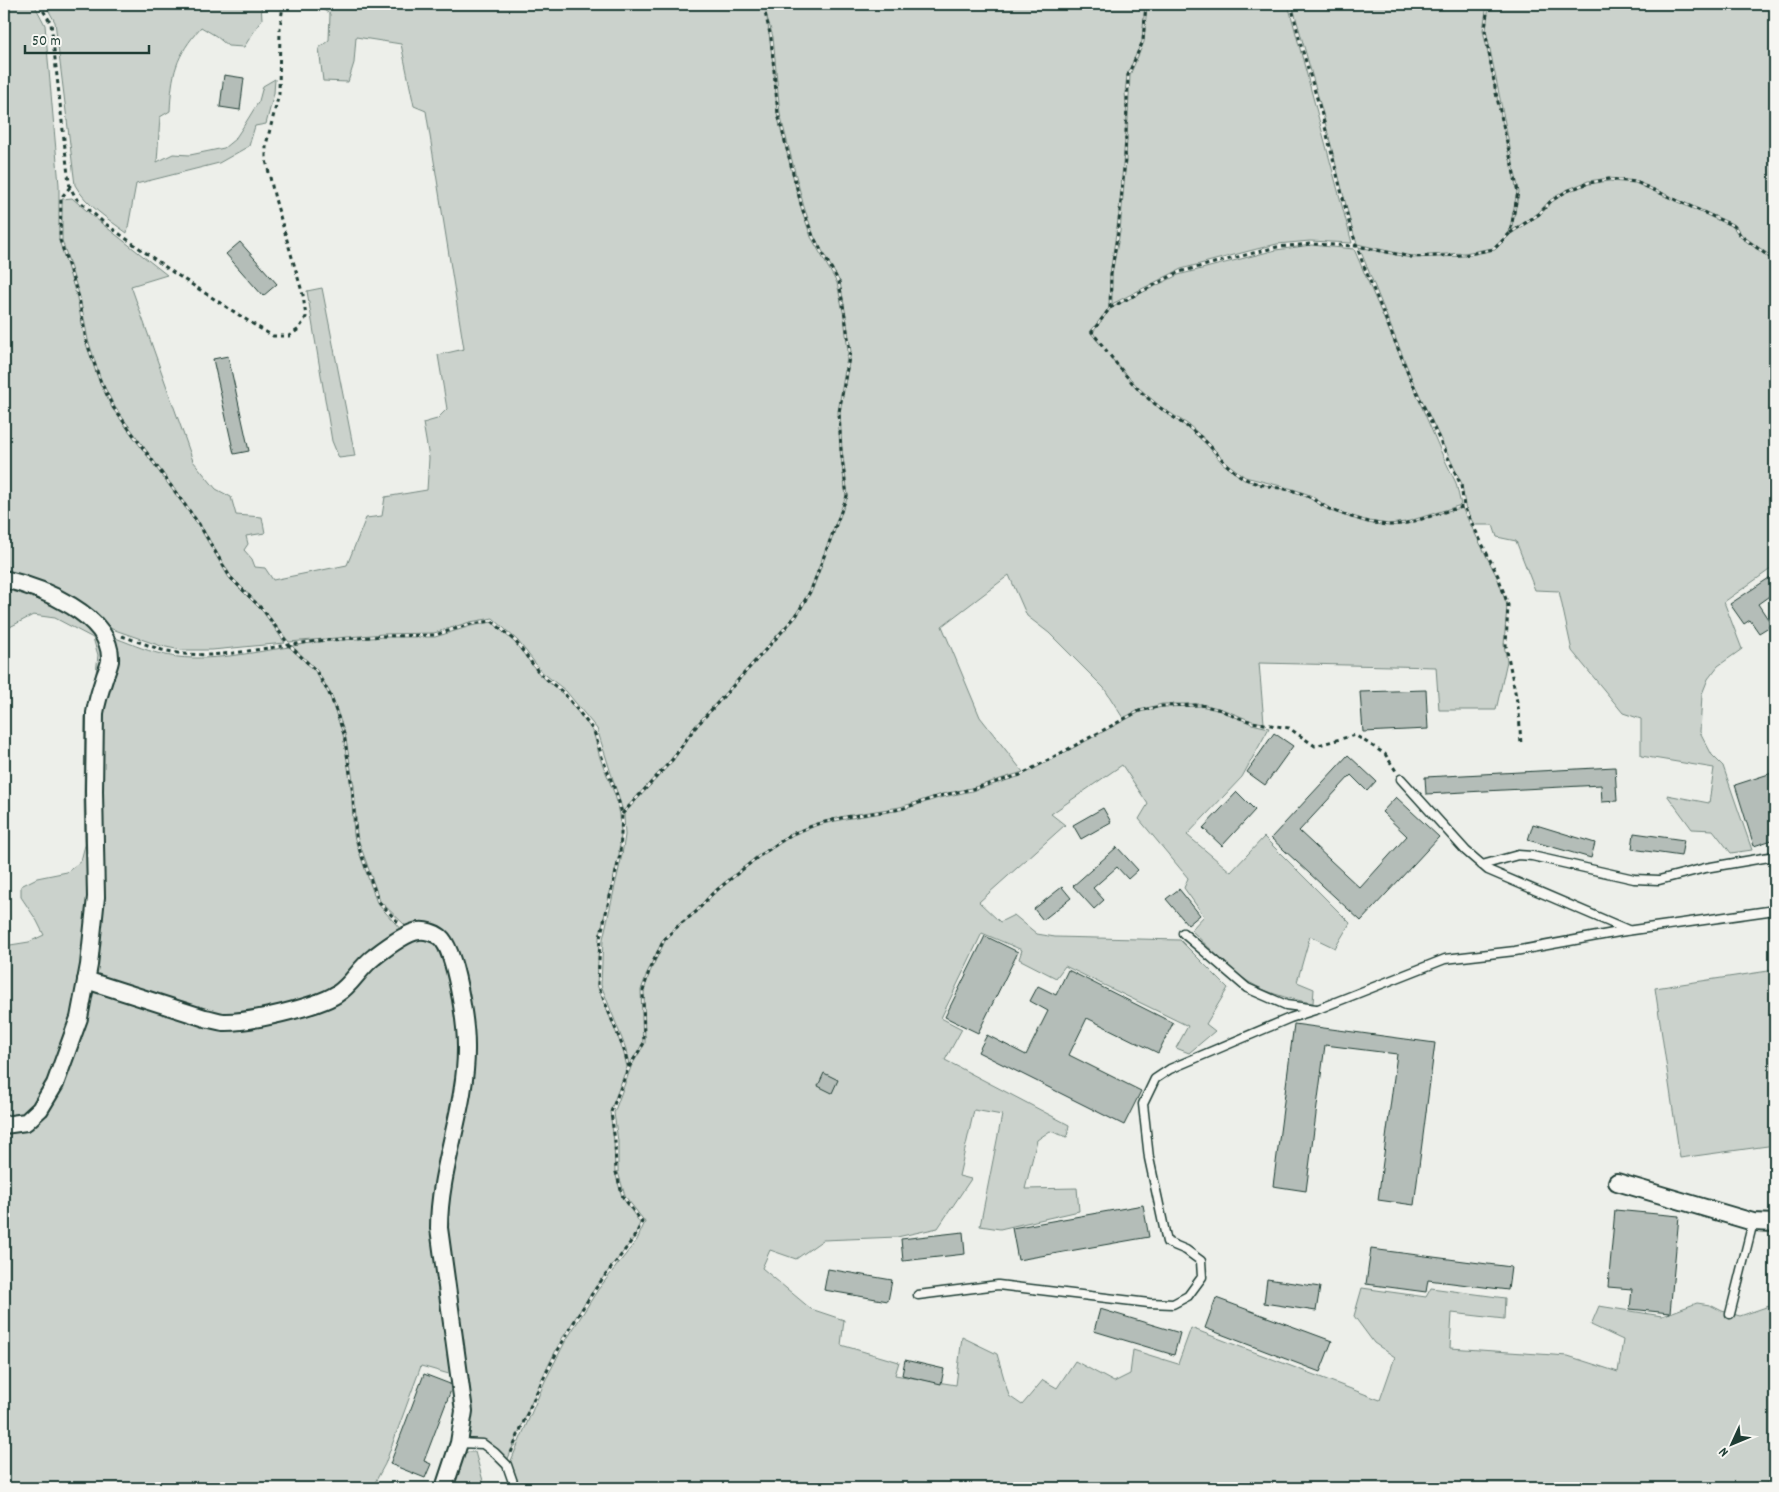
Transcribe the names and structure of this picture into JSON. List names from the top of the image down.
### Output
{
  "scale_bar": "50 m",
  "north": "bottom left"
}
